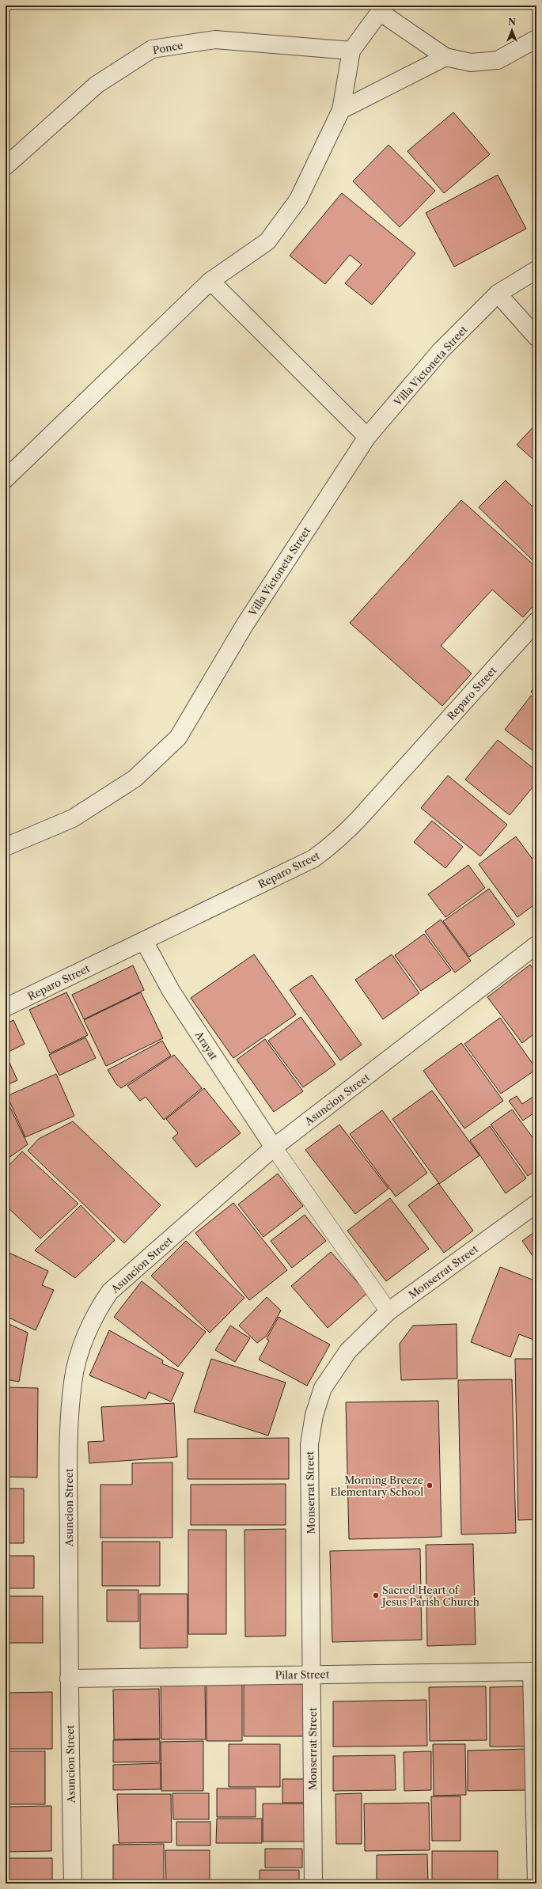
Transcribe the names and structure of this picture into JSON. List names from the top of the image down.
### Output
{
  "streets": {
    "street": [
      "Ponce",
      "Villa Victoneta Street",
      "Reparo Street",
      "Arayat",
      "Asuncion Street",
      "Monserrat Street",
      "Pilar Street"
    ]
  },
  "crossings": [
    ["Reparo Street", "Arayat"],
    ["Arayat", "Asuncion Street"],
    ["Asuncion Street", "Pilar Street"],
    ["Monserrat Street", "Pilar Street"]
  ],
  "places": ["Morning Breeze Elementary School", "Sacred Heart of Jesus Parish Church"],
  "north": "top"
}
